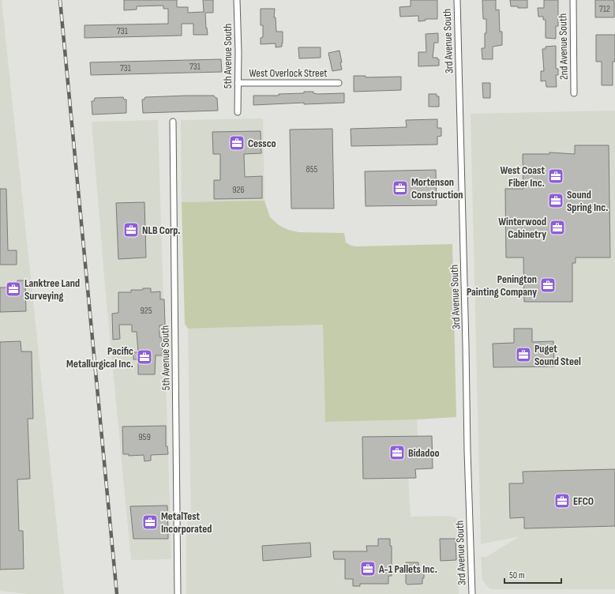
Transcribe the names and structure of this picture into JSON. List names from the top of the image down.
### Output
{
  "streets": {
    "street": [
      "3rd Avenue South",
      "2nd Avenue South",
      "5th Avenue South",
      "West Overlock Street"
    ]
  },
  "crossings": [
    ["5th Avenue South", "West Overlock Street"]
  ],
  "places": {
    "office": [
      "Cessco",
      "West Coast Fiber Inc.",
      "Mortenson Construction",
      "Sound Spring Inc.",
      "Winterwood Cabinetry",
      "NLB Corp.",
      "Penington Painting Company",
      "Lanktree Land Surveying",
      "Puget Sound Steel",
      "Pacific Metallurgical Inc.",
      "Bidadoo",
      "EFCO",
      "MetalTest Incorporated",
      "A-1 Pallets Inc."
    ]
  },
  "house_numbers": [
    "712",
    "731",
    "731",
    "731",
    "855",
    "926",
    "925",
    "959"
  ],
  "scale_bar": "50 m"
}
